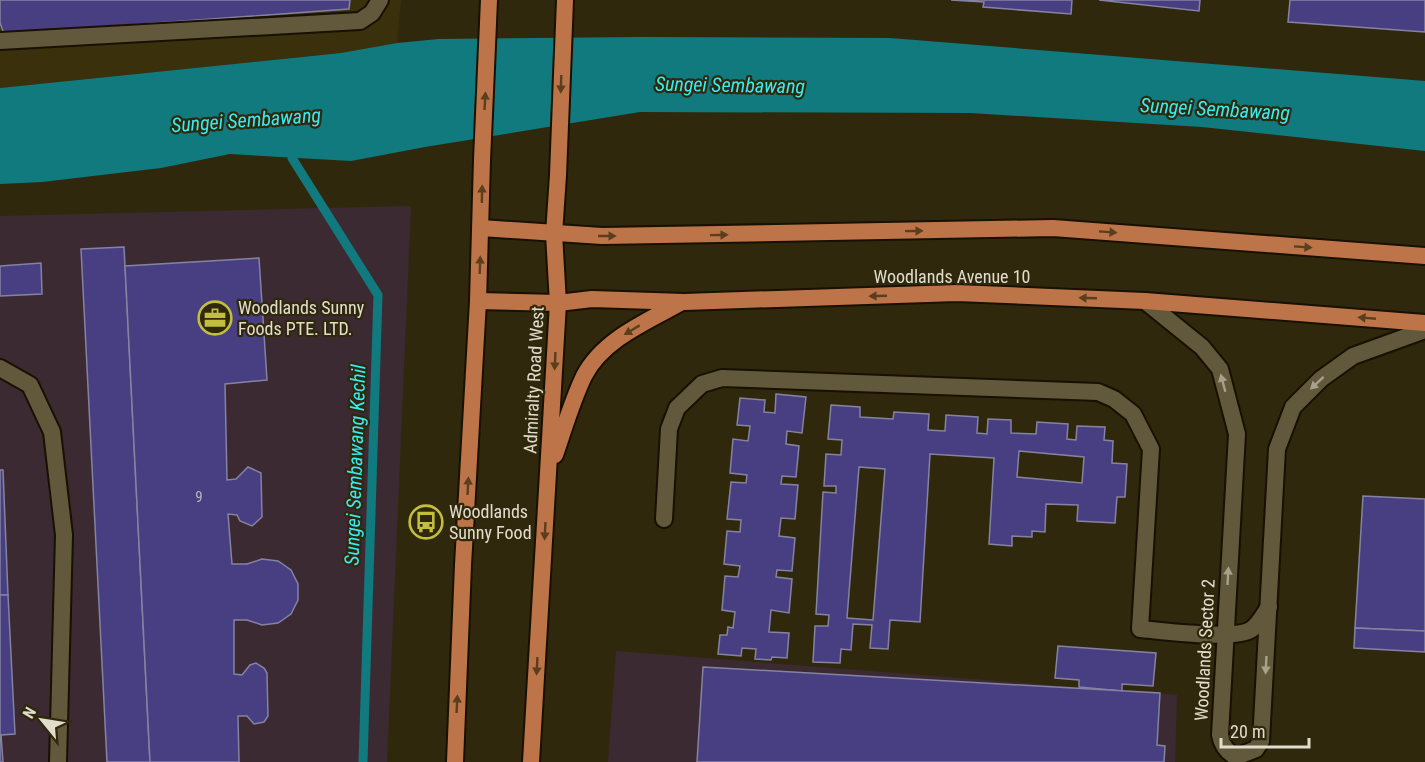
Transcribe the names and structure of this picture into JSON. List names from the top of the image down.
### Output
{
  "streets": {
    "main road": ["Woodlands Avenue 10", "Admiralty Road West"],
    "street": ["Woodlands Sector 2"]
  },
  "crossings": [
    ["Woodlands Avenue 10", "Admiralty Road West"],
    ["Woodlands Avenue 10", "Woodlands Sector 2"]
  ],
  "water": ["Sungei Sembawang", "Sungei Sembawang Kechil"],
  "places": {
    "office": ["Woodlands Sunny Foods PTE. LTD."],
    "bus stop": ["Woodlands Sunny Food"]
  },
  "house_numbers": ["9"],
  "scale_bar": "20 m",
  "north": "top left"
}
